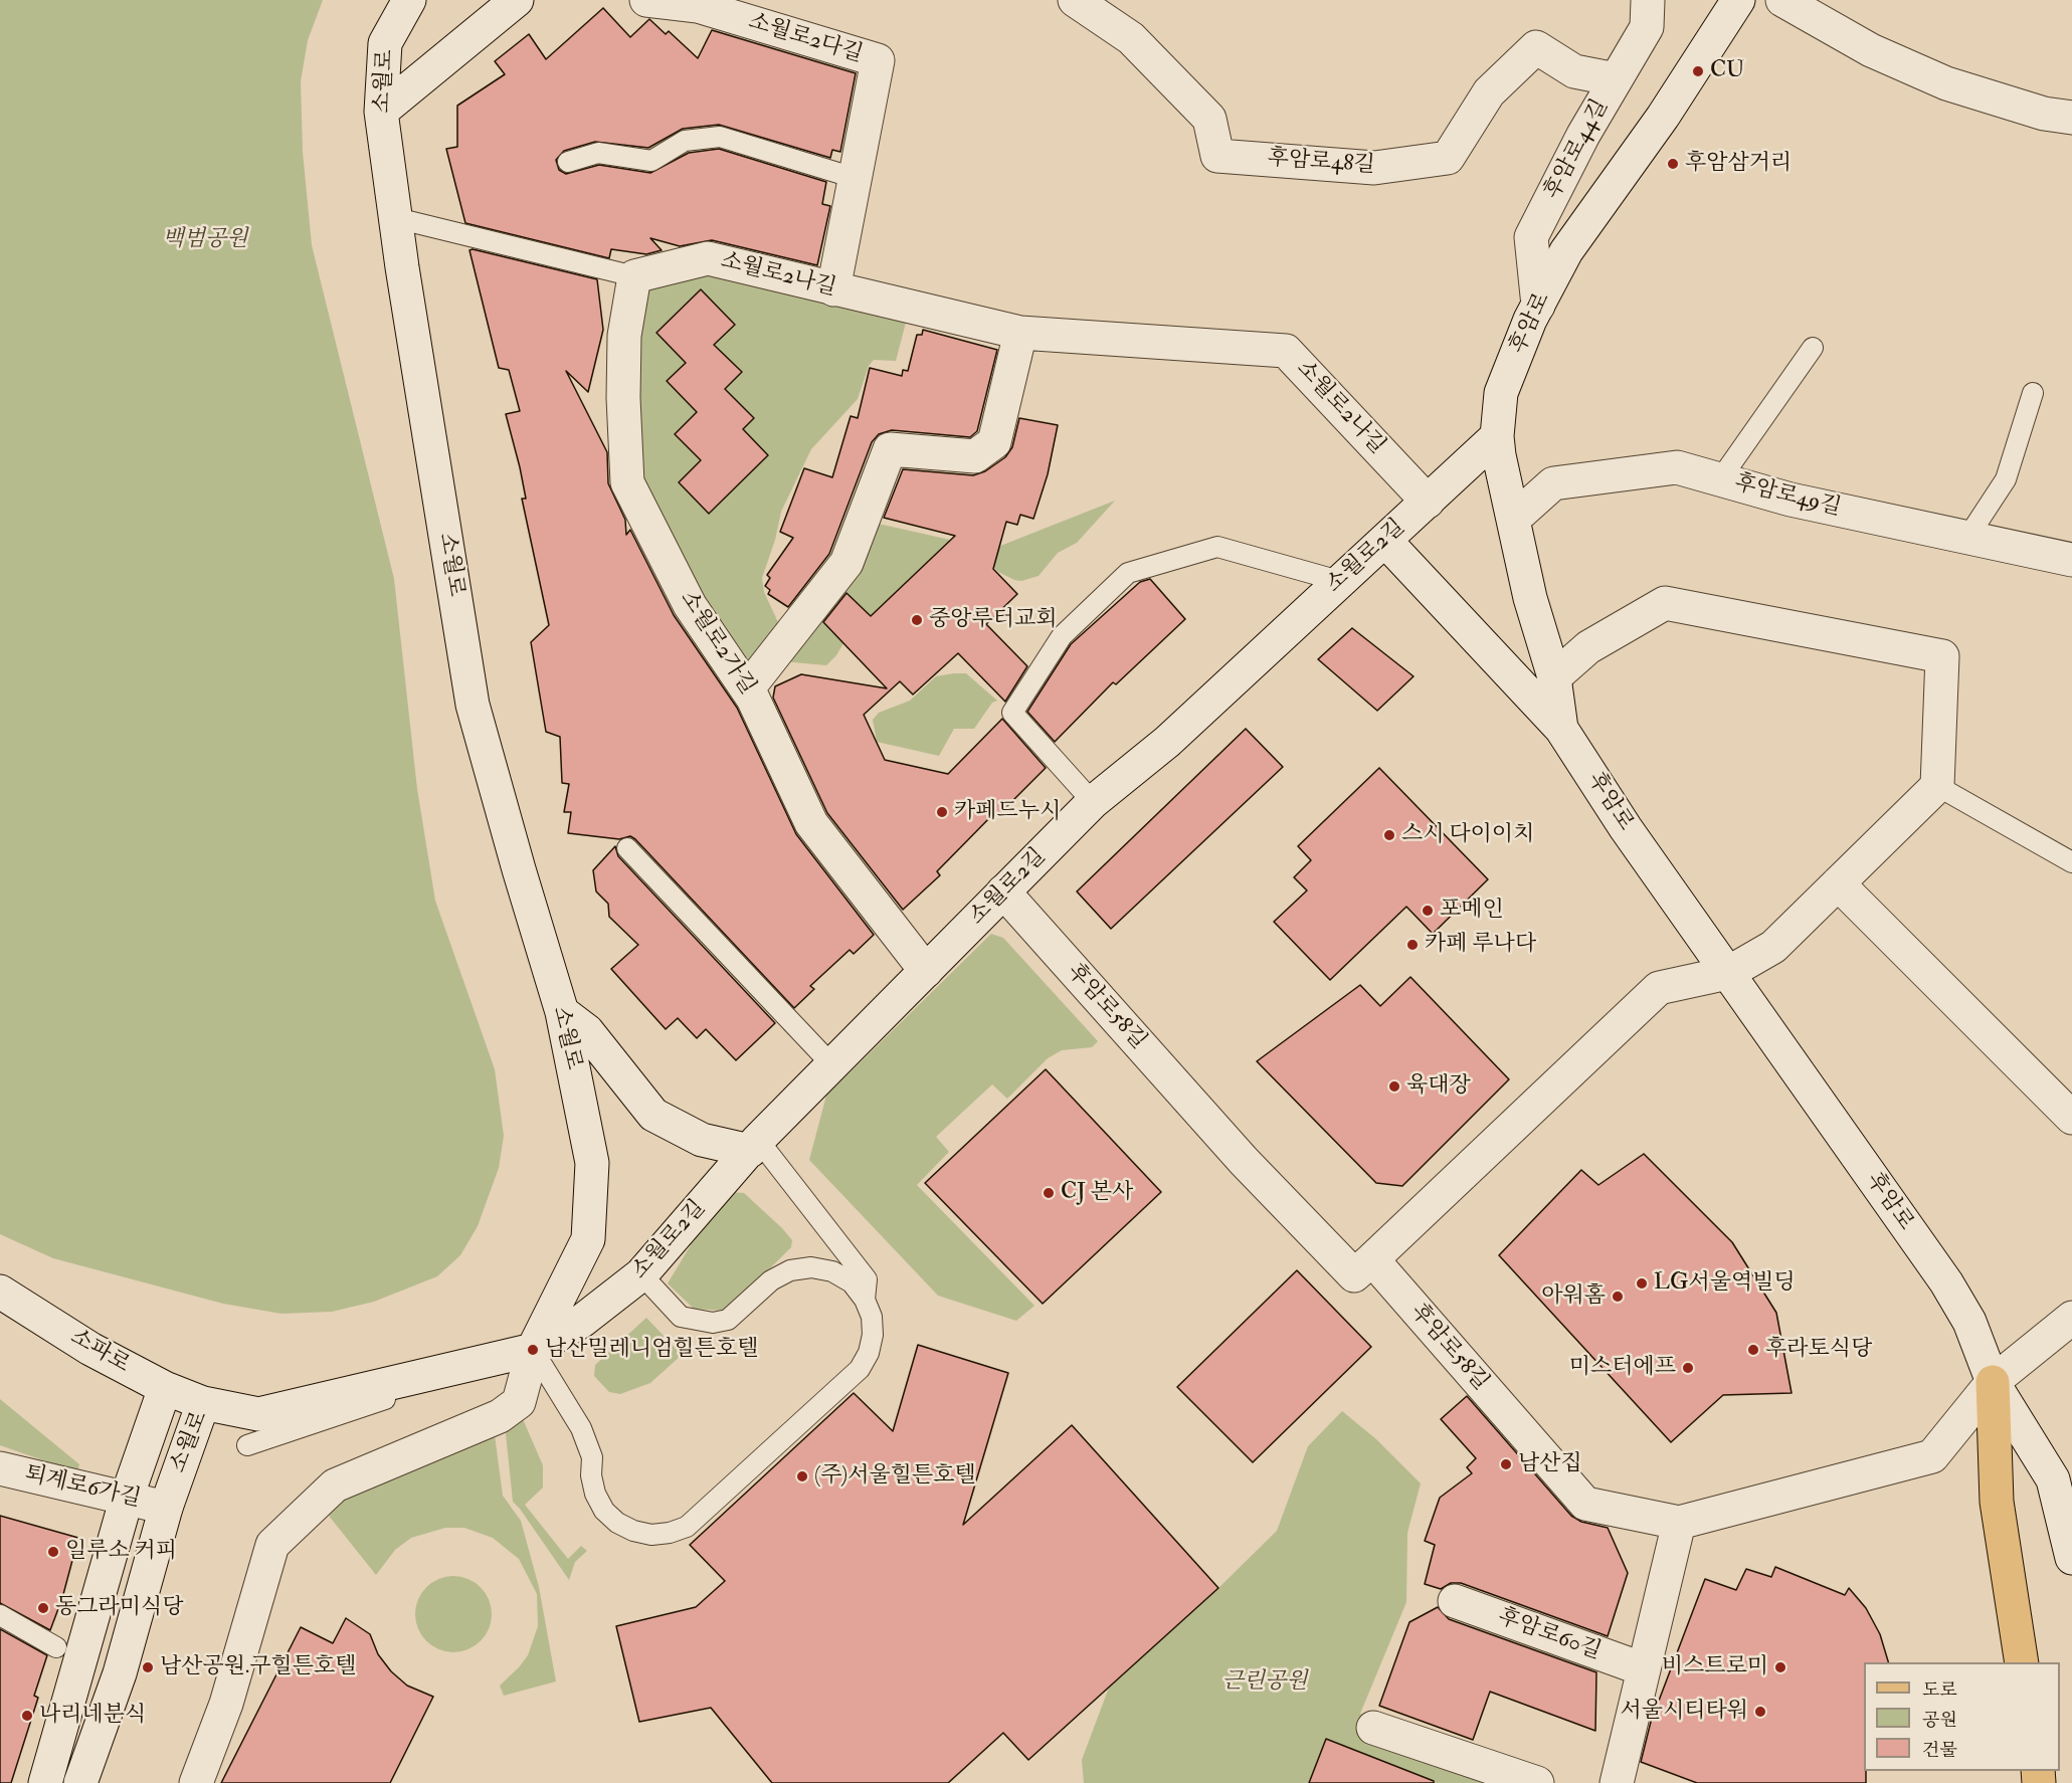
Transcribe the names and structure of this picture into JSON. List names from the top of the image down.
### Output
{
  "streets": {
    "street": [
      "소월로2다길",
      "소월로",
      "후암로44길",
      "후암로48길",
      "소월로2나길",
      "후암로",
      "후암로49길",
      "소월로2길",
      "소월로2가길",
      "후암로58길",
      "소파로",
      "퇴계로6가길",
      "후암로60길"
    ]
  },
  "crossings": [
    ["소월로2다길", "소월로2나길"],
    ["소월로", "소월로2나길"],
    ["소월로", "소월로2길"],
    ["소월로", "소파로"],
    ["소월로", "퇴계로6가길"],
    ["후암로44길", "후암로48길"],
    ["후암로44길", "후암로"],
    ["소월로2나길", "소월로2길"],
    ["소월로2나길", "소월로2가길"],
    ["후암로", "후암로49길"],
    ["후암로", "소월로2길"],
    ["후암로", "후암로58길"],
    ["소월로2길", "소월로2가길"],
    ["소월로2길", "후암로58길"]
  ],
  "parks": ["백범공원", "근린공원"],
  "places": [
    "CU",
    "후암삼거리",
    "중앙루터교회",
    "카페드누시",
    "스시 다이이치",
    "포메인",
    "카페 루나다",
    "육대장",
    "CJ 본사",
    "LG서울역빌딩",
    "아워홈",
    "남산밀레니엄힐튼호텔",
    "후라토식당",
    "미스터에프",
    "남산집",
    "(주)서울힐튼호텔",
    "일루소 커피",
    "동그라미식당",
    "남산공원.구힐튼호텔",
    "비스트로미",
    "서울시티타워",
    "나리네분식"
  ],
  "legend": ["도로", "공원", "건물"]
}
